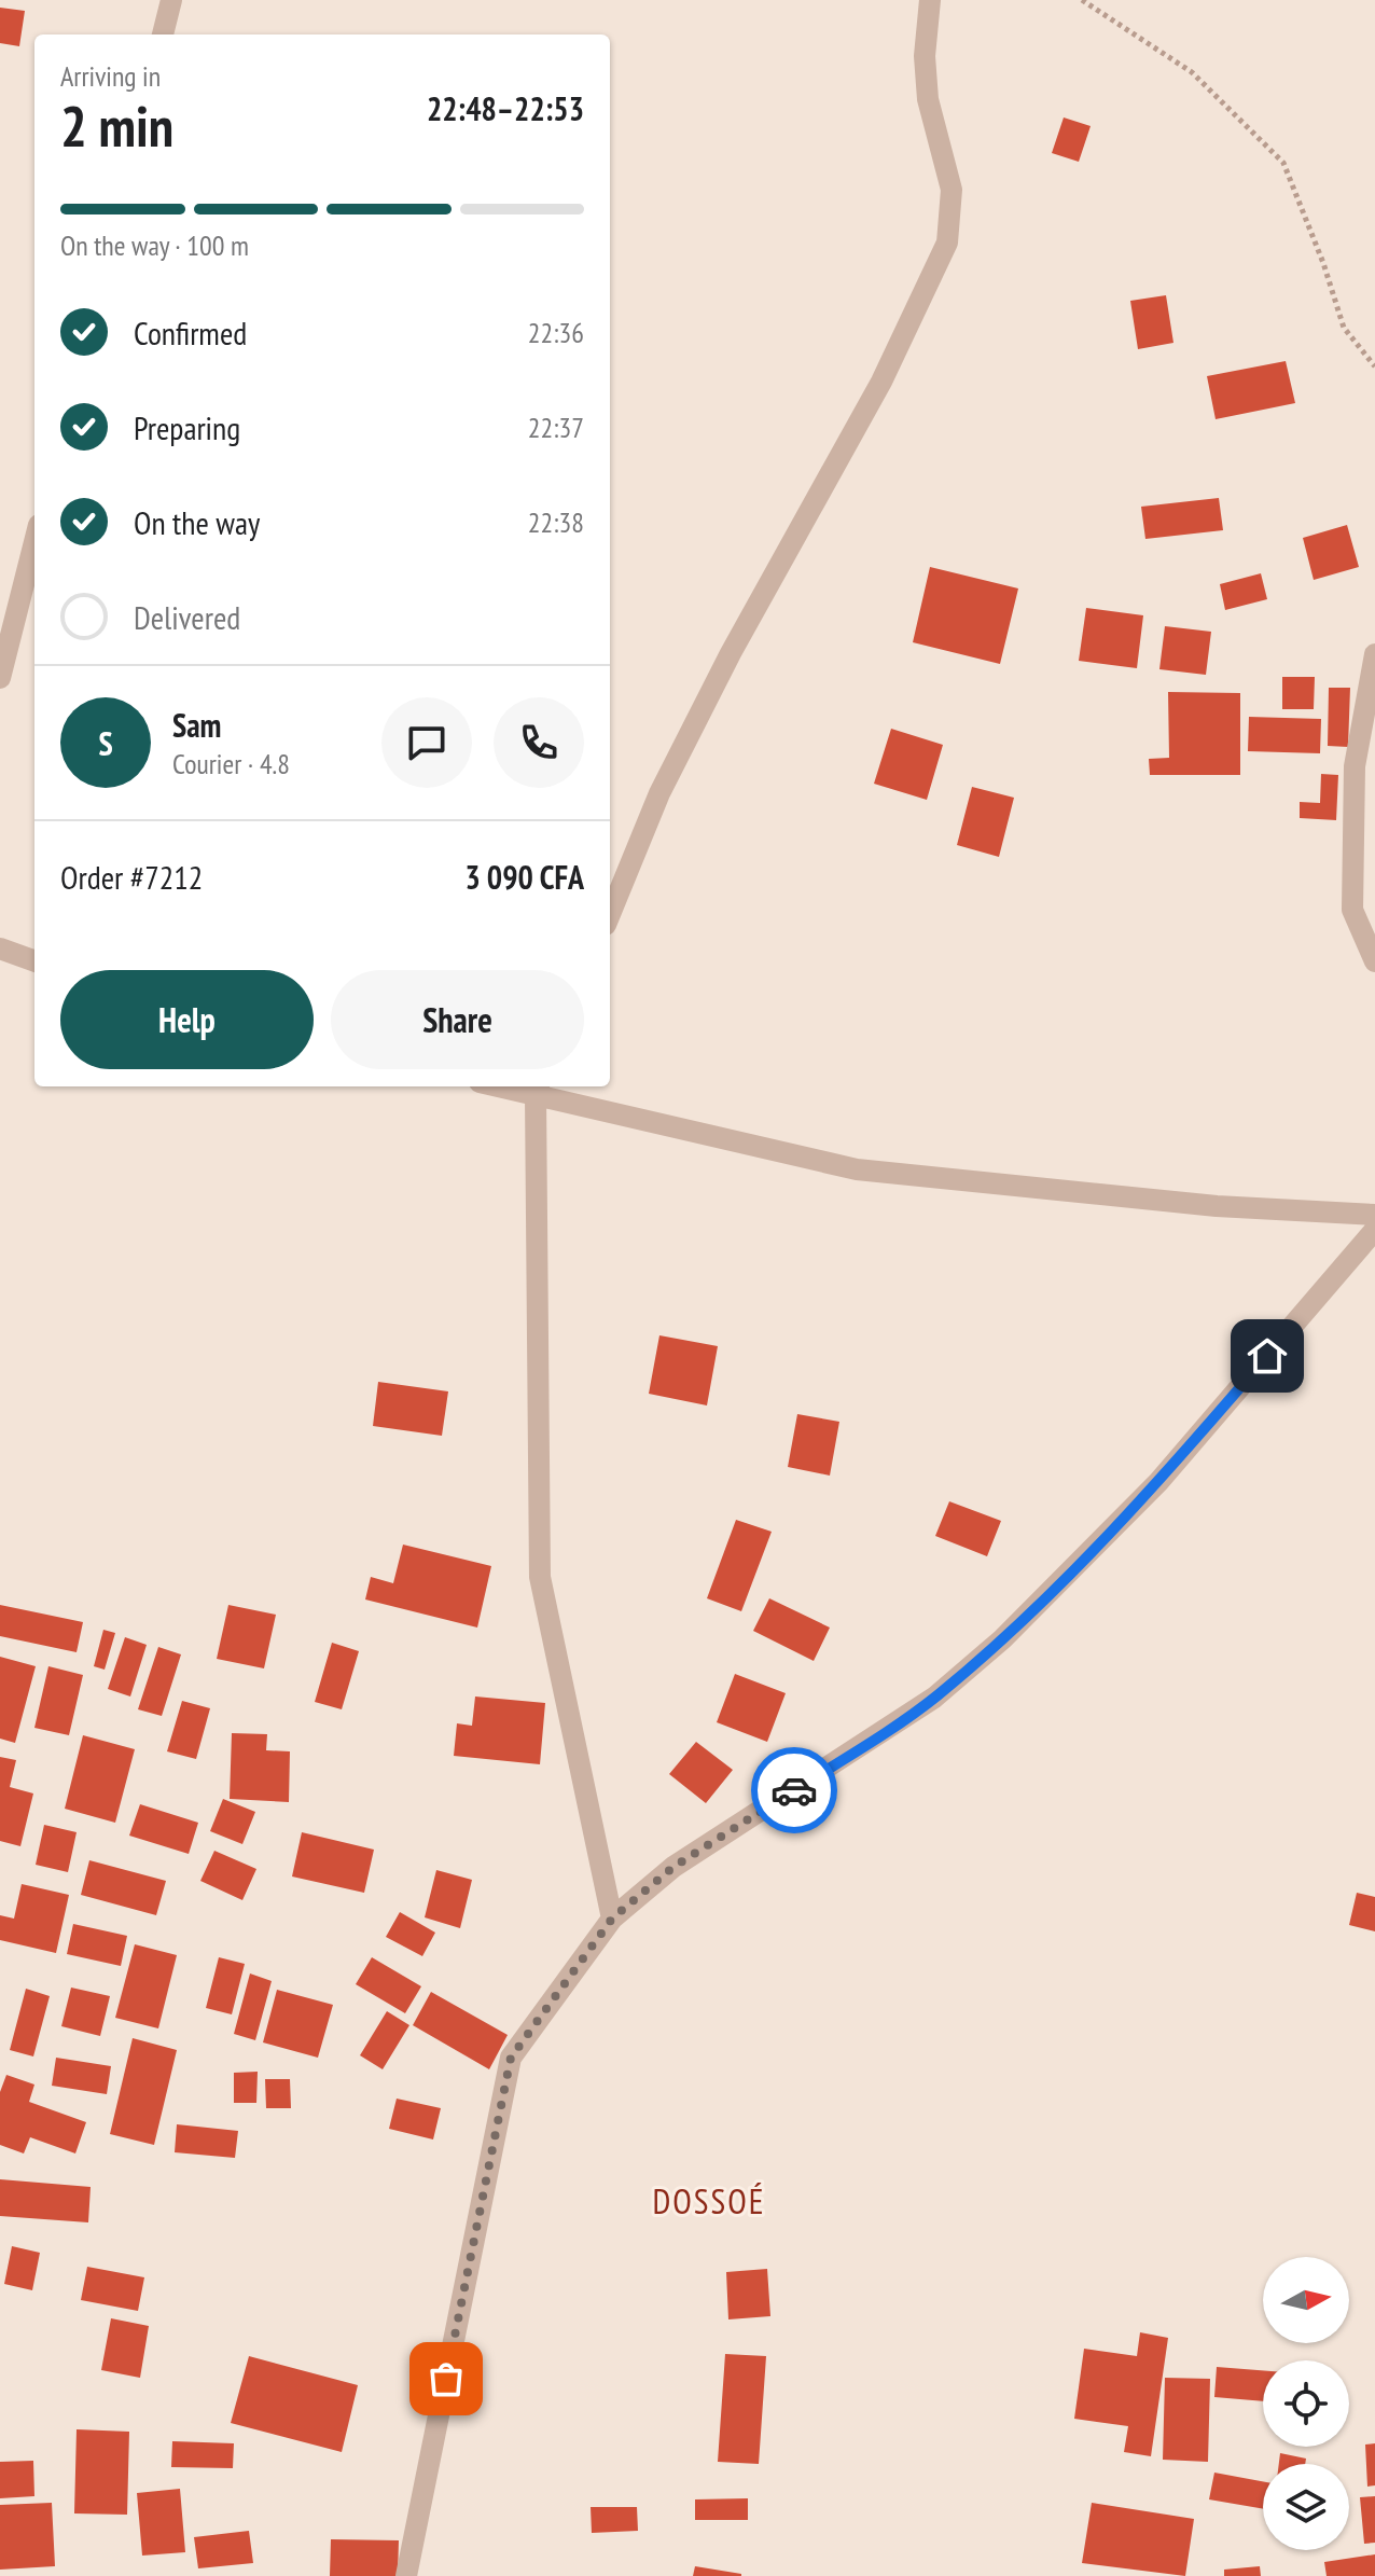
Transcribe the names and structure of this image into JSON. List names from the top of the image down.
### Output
{
  "districts": ["DOSSOÉ"],
  "north": "right",
  "page": {
    "heading": ["2 min", "Arriving in", "22:48–22:53"],
    "panel": [
      "Sam",
      "Courier · 4.8",
      "Order #7212",
      "3 090 CFA"
    ],
    "bar": "On the way · 100 m",
    "list": [
      ["Confirmed", "22:36"],
      ["Preparing", "22:37"],
      ["On the way", "22:38"],
      "Delivered"
    ],
    "round": "S",
    "buttons": ["Help", "Share"]
  }
}
